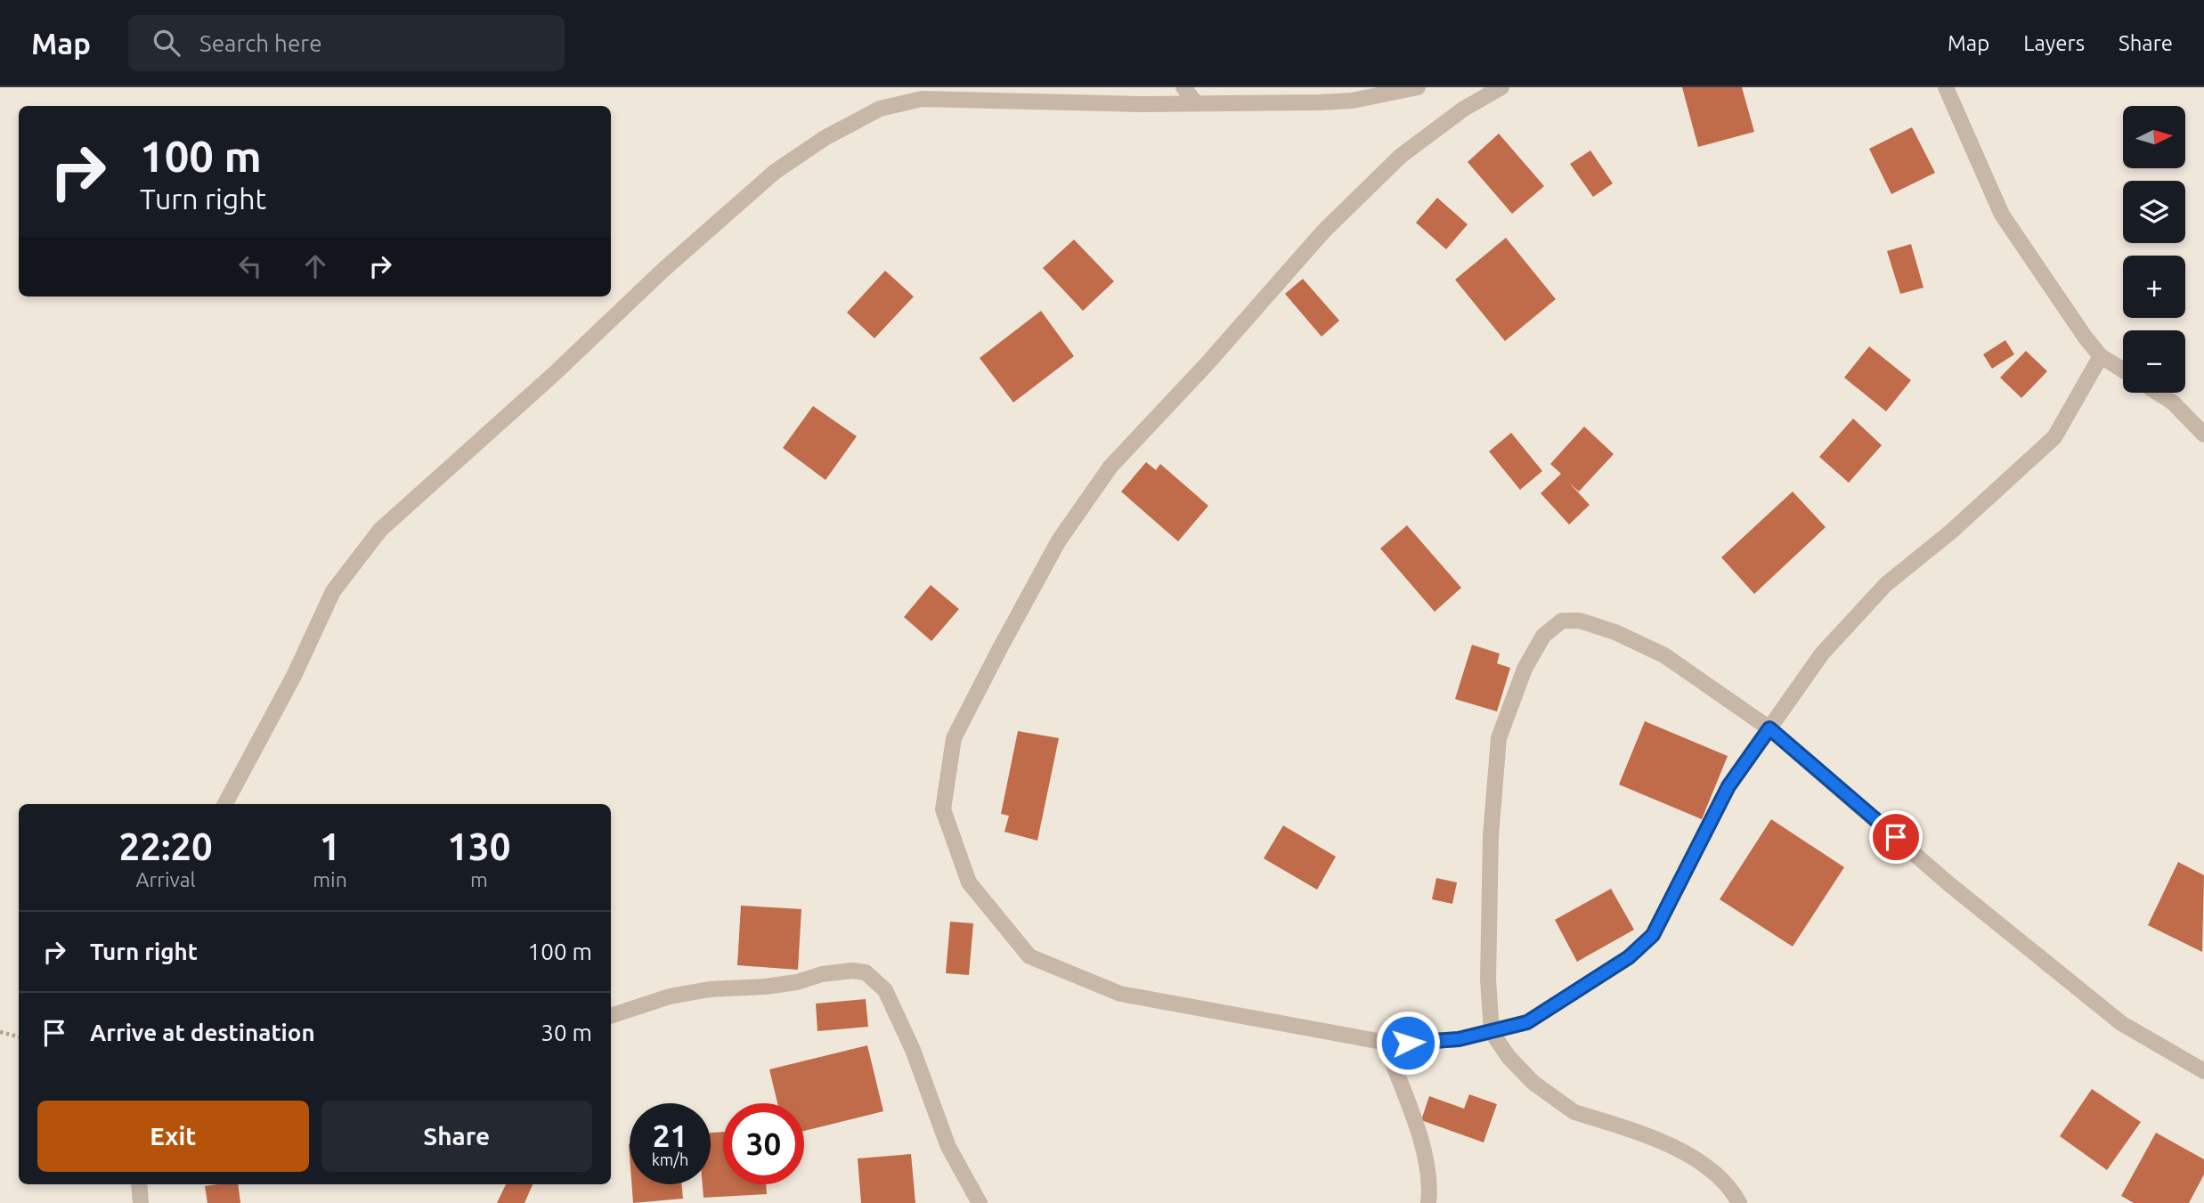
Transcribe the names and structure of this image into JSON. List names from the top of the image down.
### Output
{
  "north": "right",
  "page": {
    "header": "Map",
    "search": "Search here",
    "nav": ["Map", "Layers", "Share"],
    "map_buttons": ["+", "−"],
    "turn": ["100 m", "Turn right"],
    "eta": [
      "22:20",
      "Arrival",
      "1",
      "min",
      "130",
      "m"
    ],
    "list": [
      {
        "name": "Turn right",
        "value": "100 m"
      },
      {
        "name": "Arrive at destination",
        "value": "30 m"
      }
    ],
    "buttons": ["Exit", "Share"],
    "speed": "21 km/h",
    "limit": "30"
  }
}
